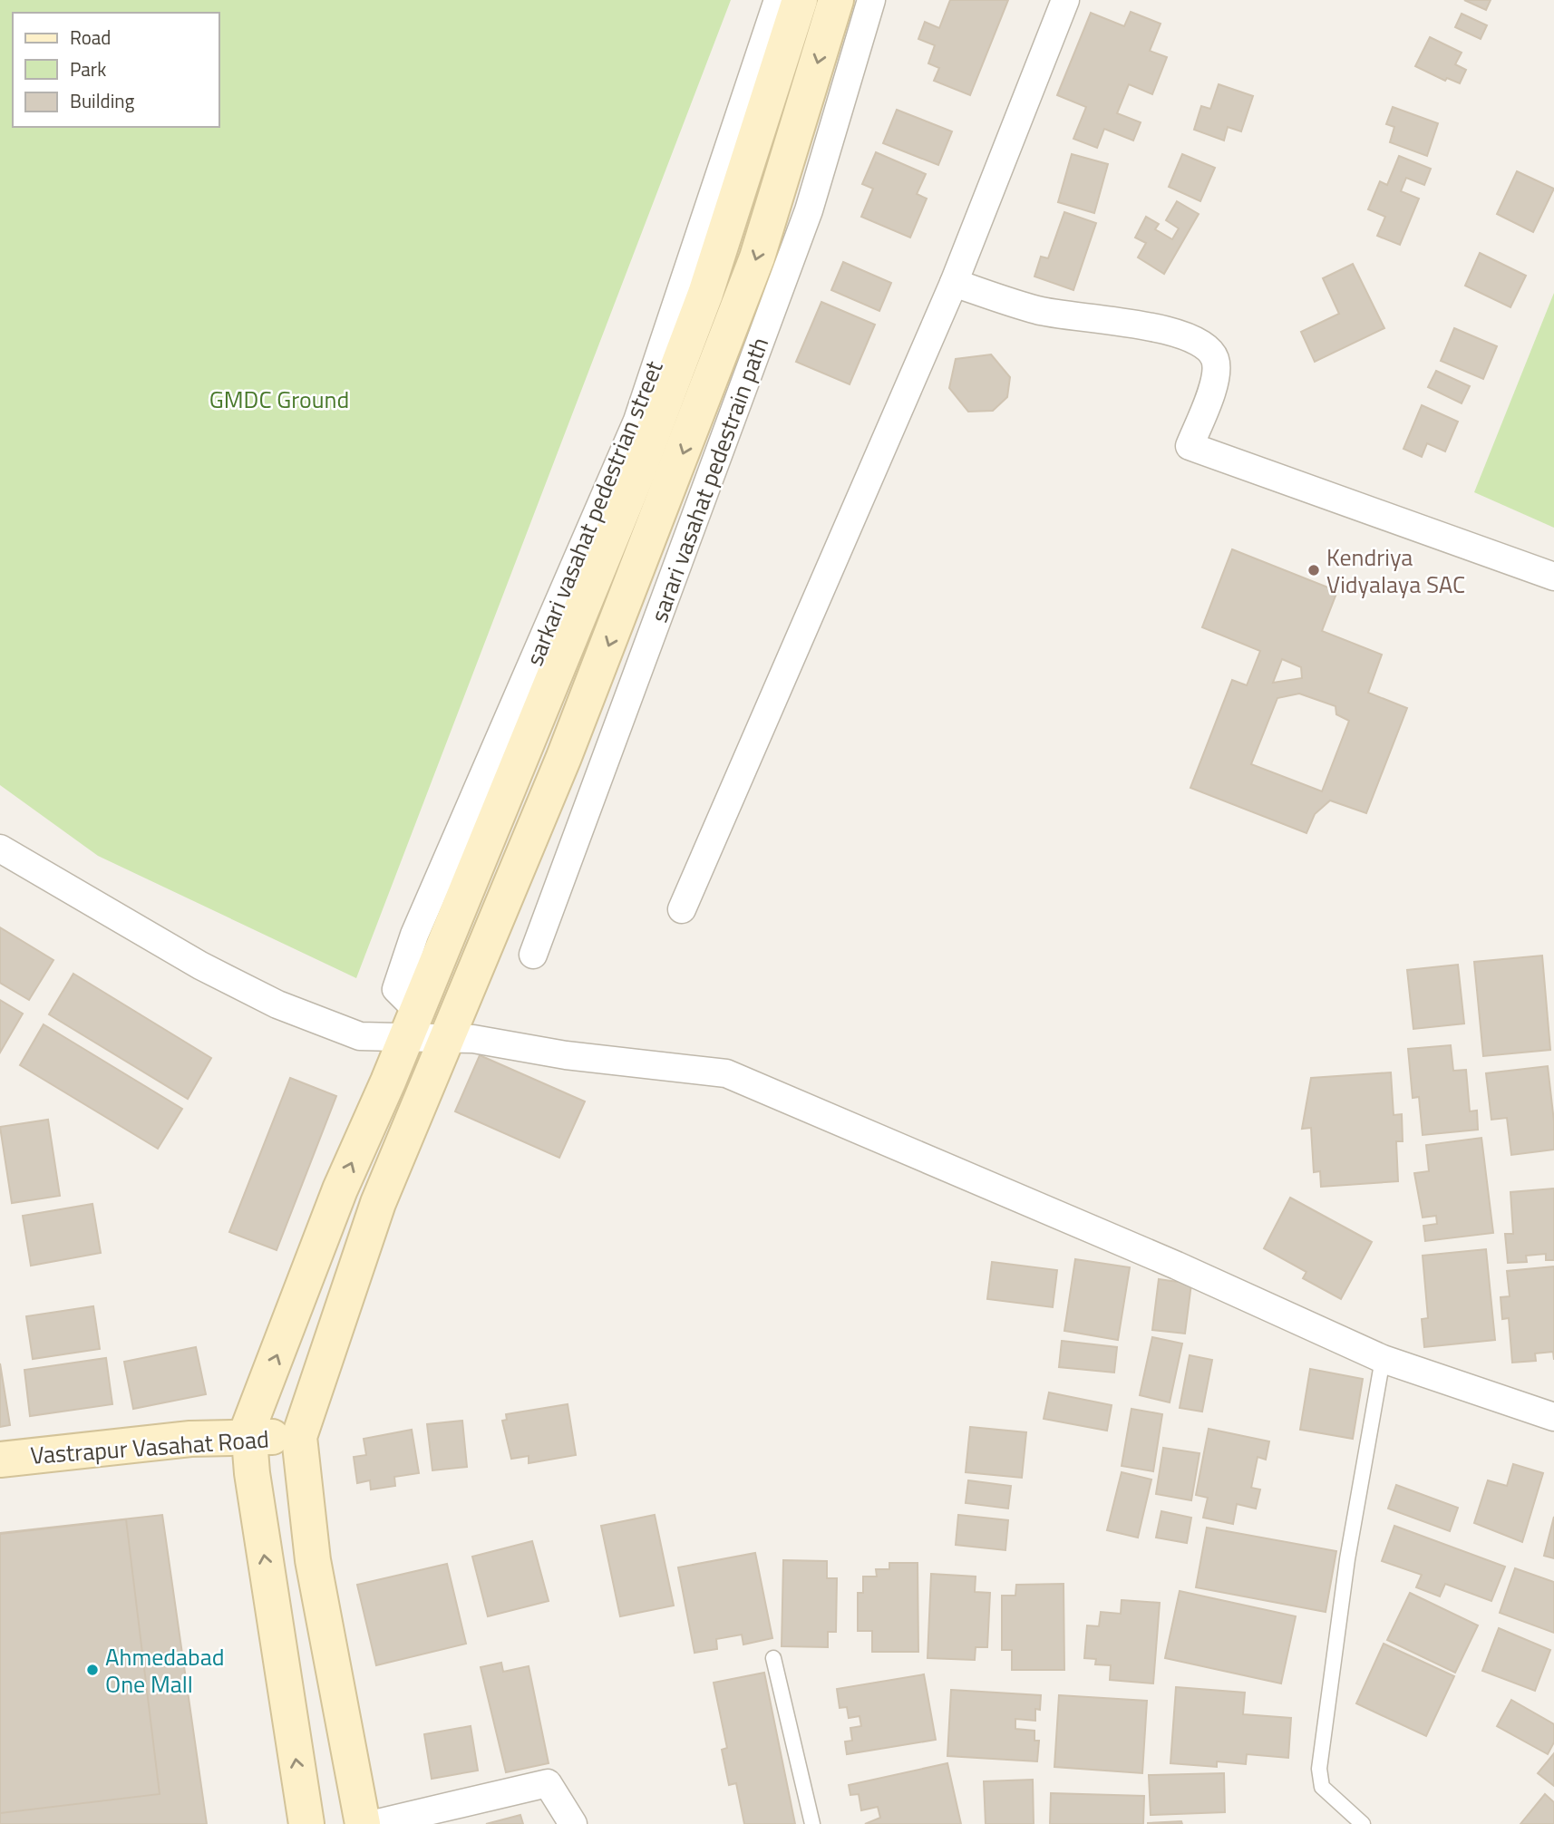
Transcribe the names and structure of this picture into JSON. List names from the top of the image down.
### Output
{
  "streets": {
    "street": ["sarari vasahat pedestrain path", "sarkari vasahat pedestrian street", "Vastrapur Vasahat Road"]
  },
  "parks": ["GMDC Ground"],
  "places": ["Kendriya Vidyalaya SAC", "Ahmedabad One Mall"],
  "legend": ["Road", "Park", "Building"]
}
